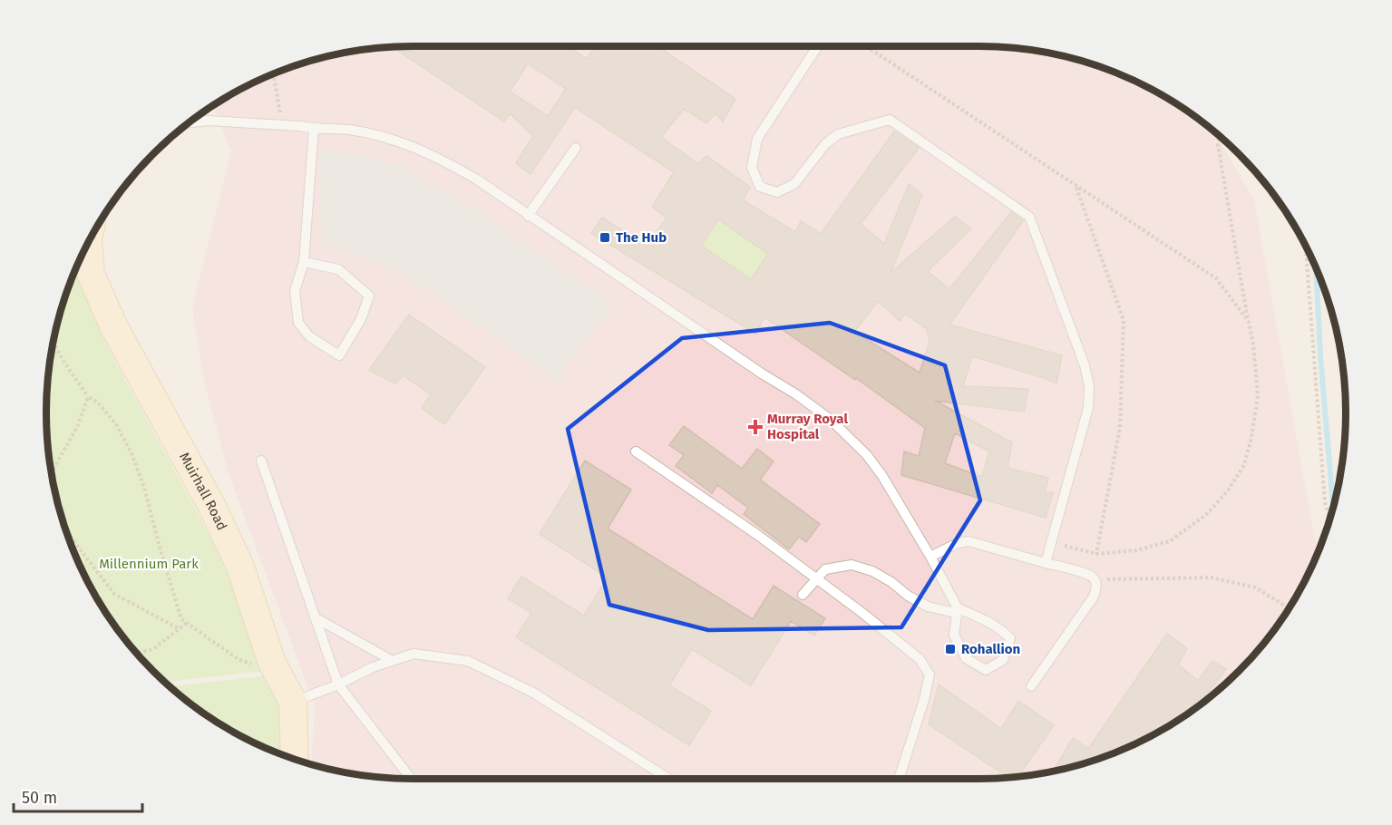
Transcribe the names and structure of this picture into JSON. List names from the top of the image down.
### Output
{
  "streets": {
    "street": ["Muirhall Road"]
  },
  "parks": ["Millennium Park"],
  "places": {
    "transit": ["The Hub", "Rohallion"],
    "health": ["Murray Royal Hospital"]
  },
  "scale_bar": "50 m"
}
